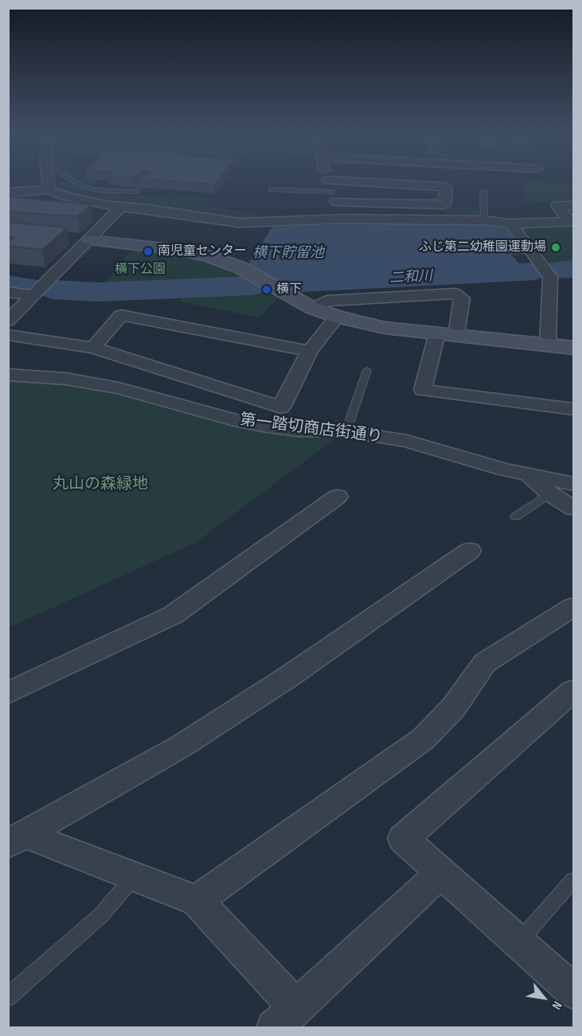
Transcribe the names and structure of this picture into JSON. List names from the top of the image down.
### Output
{
  "streets": {
    "street": ["第一踏切商店街通り"]
  },
  "water": ["横下貯留池", "二和川"],
  "parks": ["横下公園", "丸山の森緑地"],
  "places": ["ふじ第二幼稚園運動場", "南児童センター", "横下"],
  "north": "bottom right"
}
